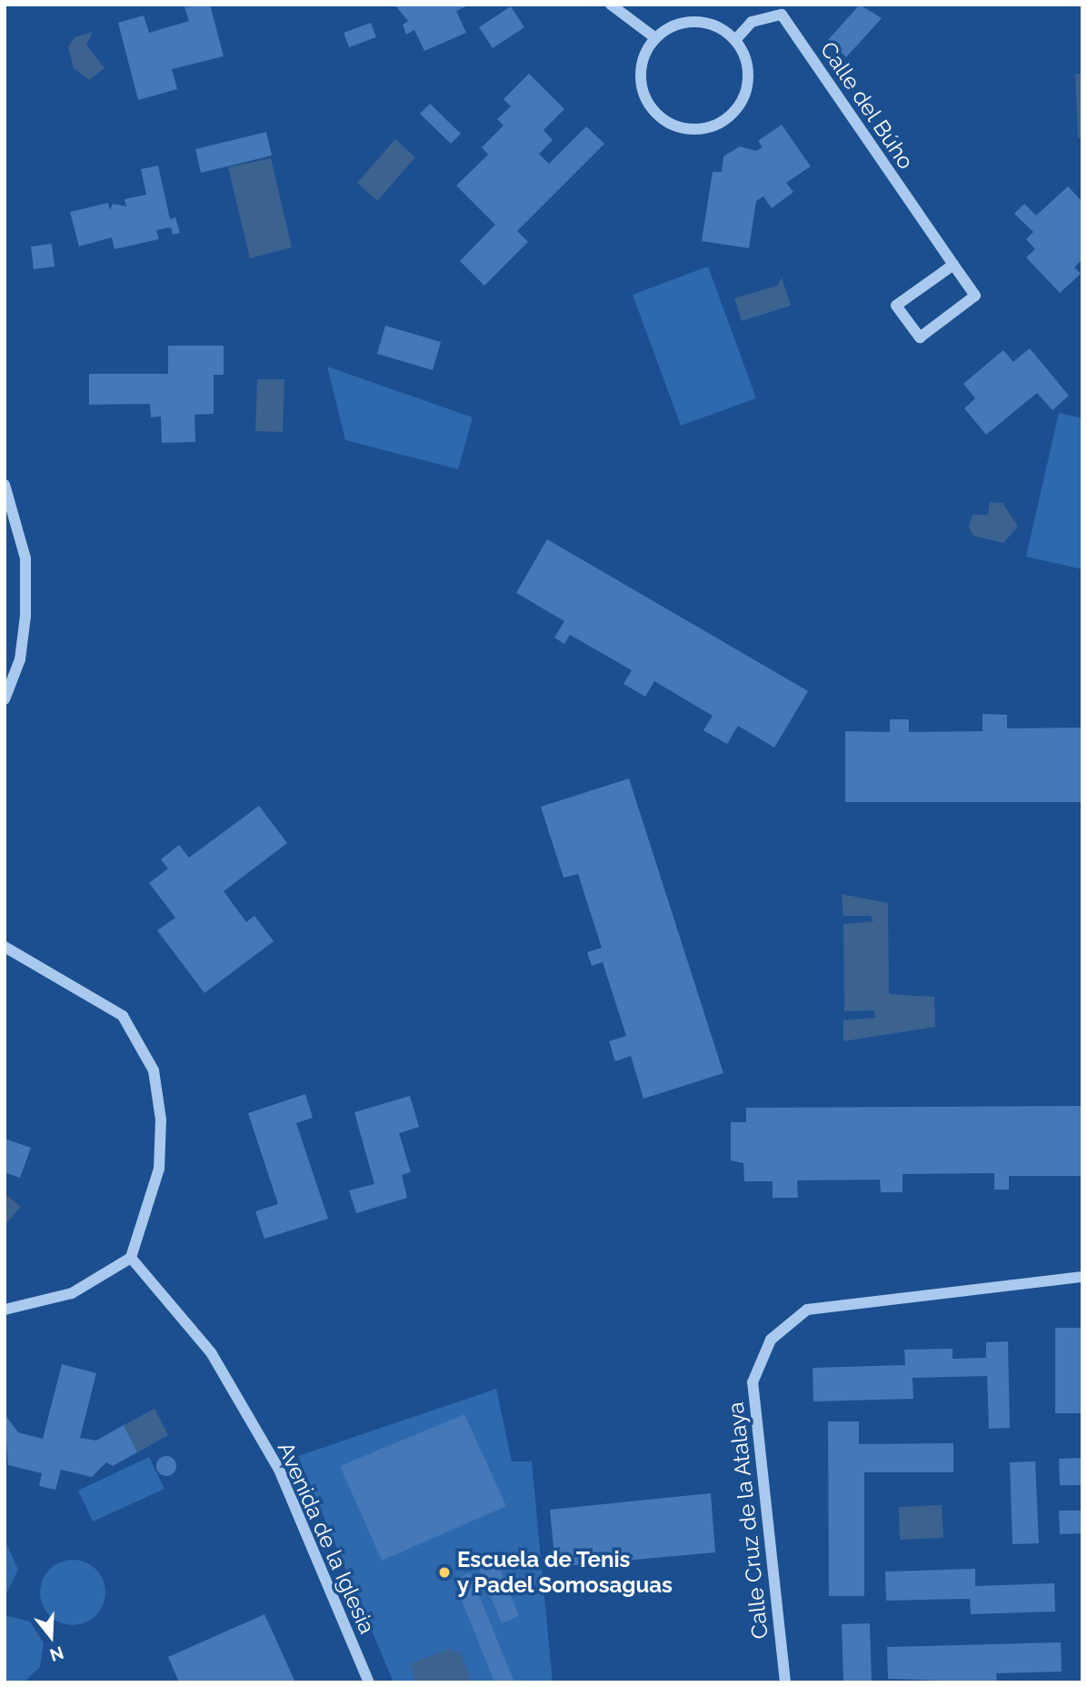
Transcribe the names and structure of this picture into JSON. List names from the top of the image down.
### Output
{
  "streets": {
    "street": ["Calle del Búho", "Calle Cruz de la Atalaya", "Avenida de la Iglesia"]
  },
  "places": ["Escuela de Tenis y Padel Somosaguas"],
  "north": "bottom"
}
